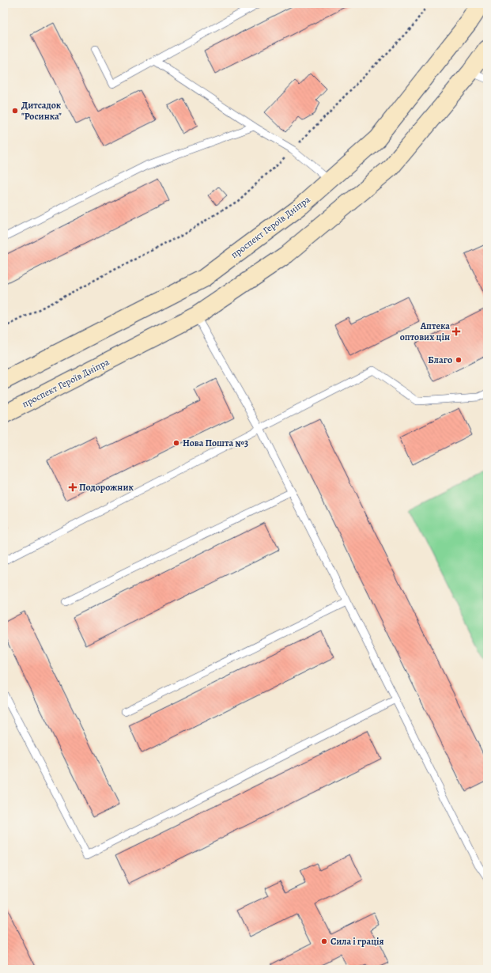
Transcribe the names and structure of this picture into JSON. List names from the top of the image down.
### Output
{
  "streets": {
    "street": ["проспект Героїв Дніпра"]
  },
  "places": {
    "other": [
      "Дитсадок \"Росинка\"",
      "Благо",
      "Нова Пошта №3",
      "Сила і грація"
    ],
    "health": ["Аптека оптових цін", "Подорожник"]
  }
}
